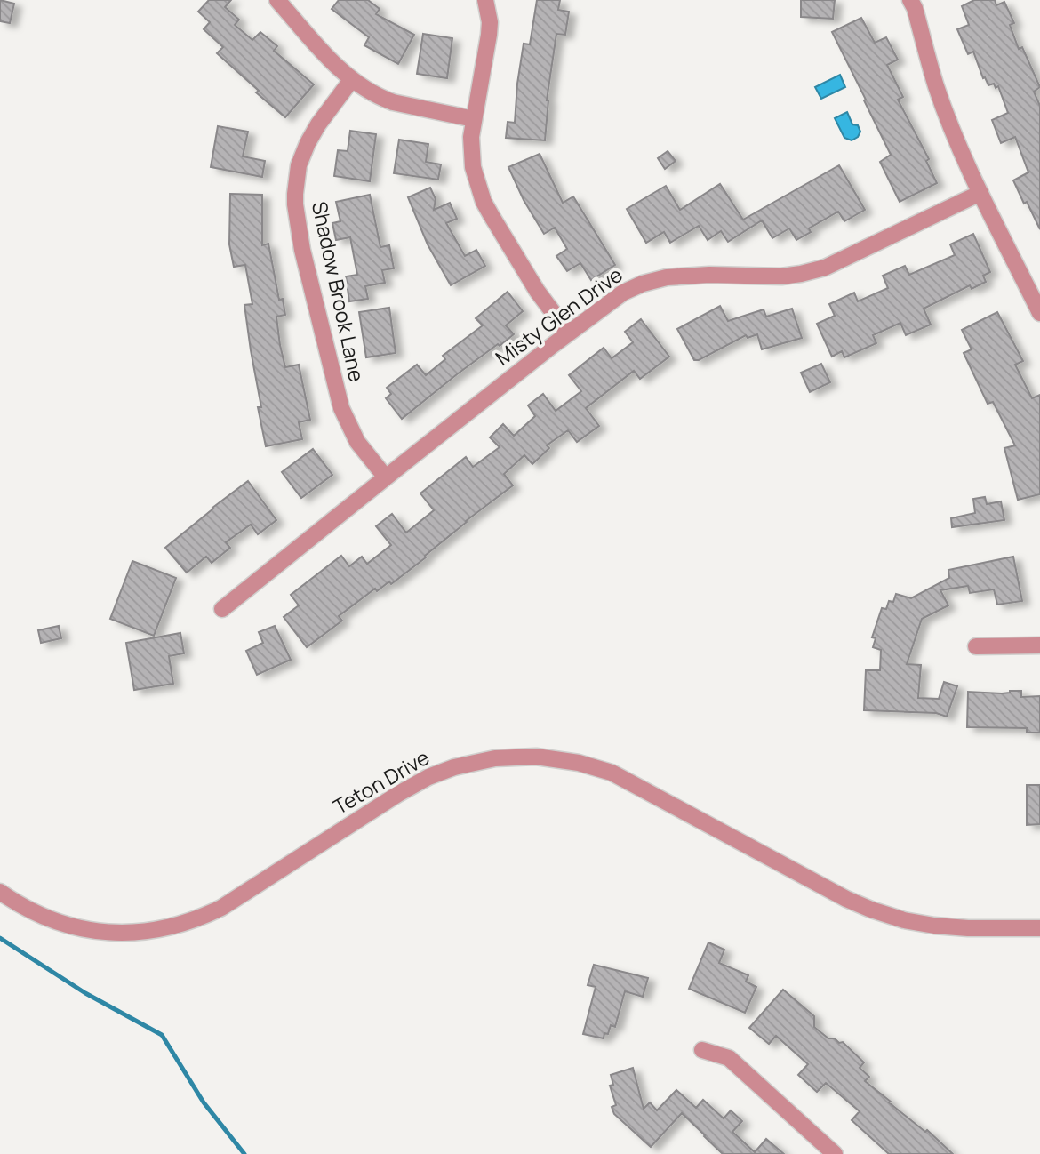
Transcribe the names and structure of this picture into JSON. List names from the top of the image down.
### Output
{
  "streets": {
    "street": ["Shadow Brook Lane", "Misty Glen Drive", "Teton Drive"]
  },
  "crossings": [
    ["Shadow Brook Lane", "Misty Glen Drive"]
  ]
}
